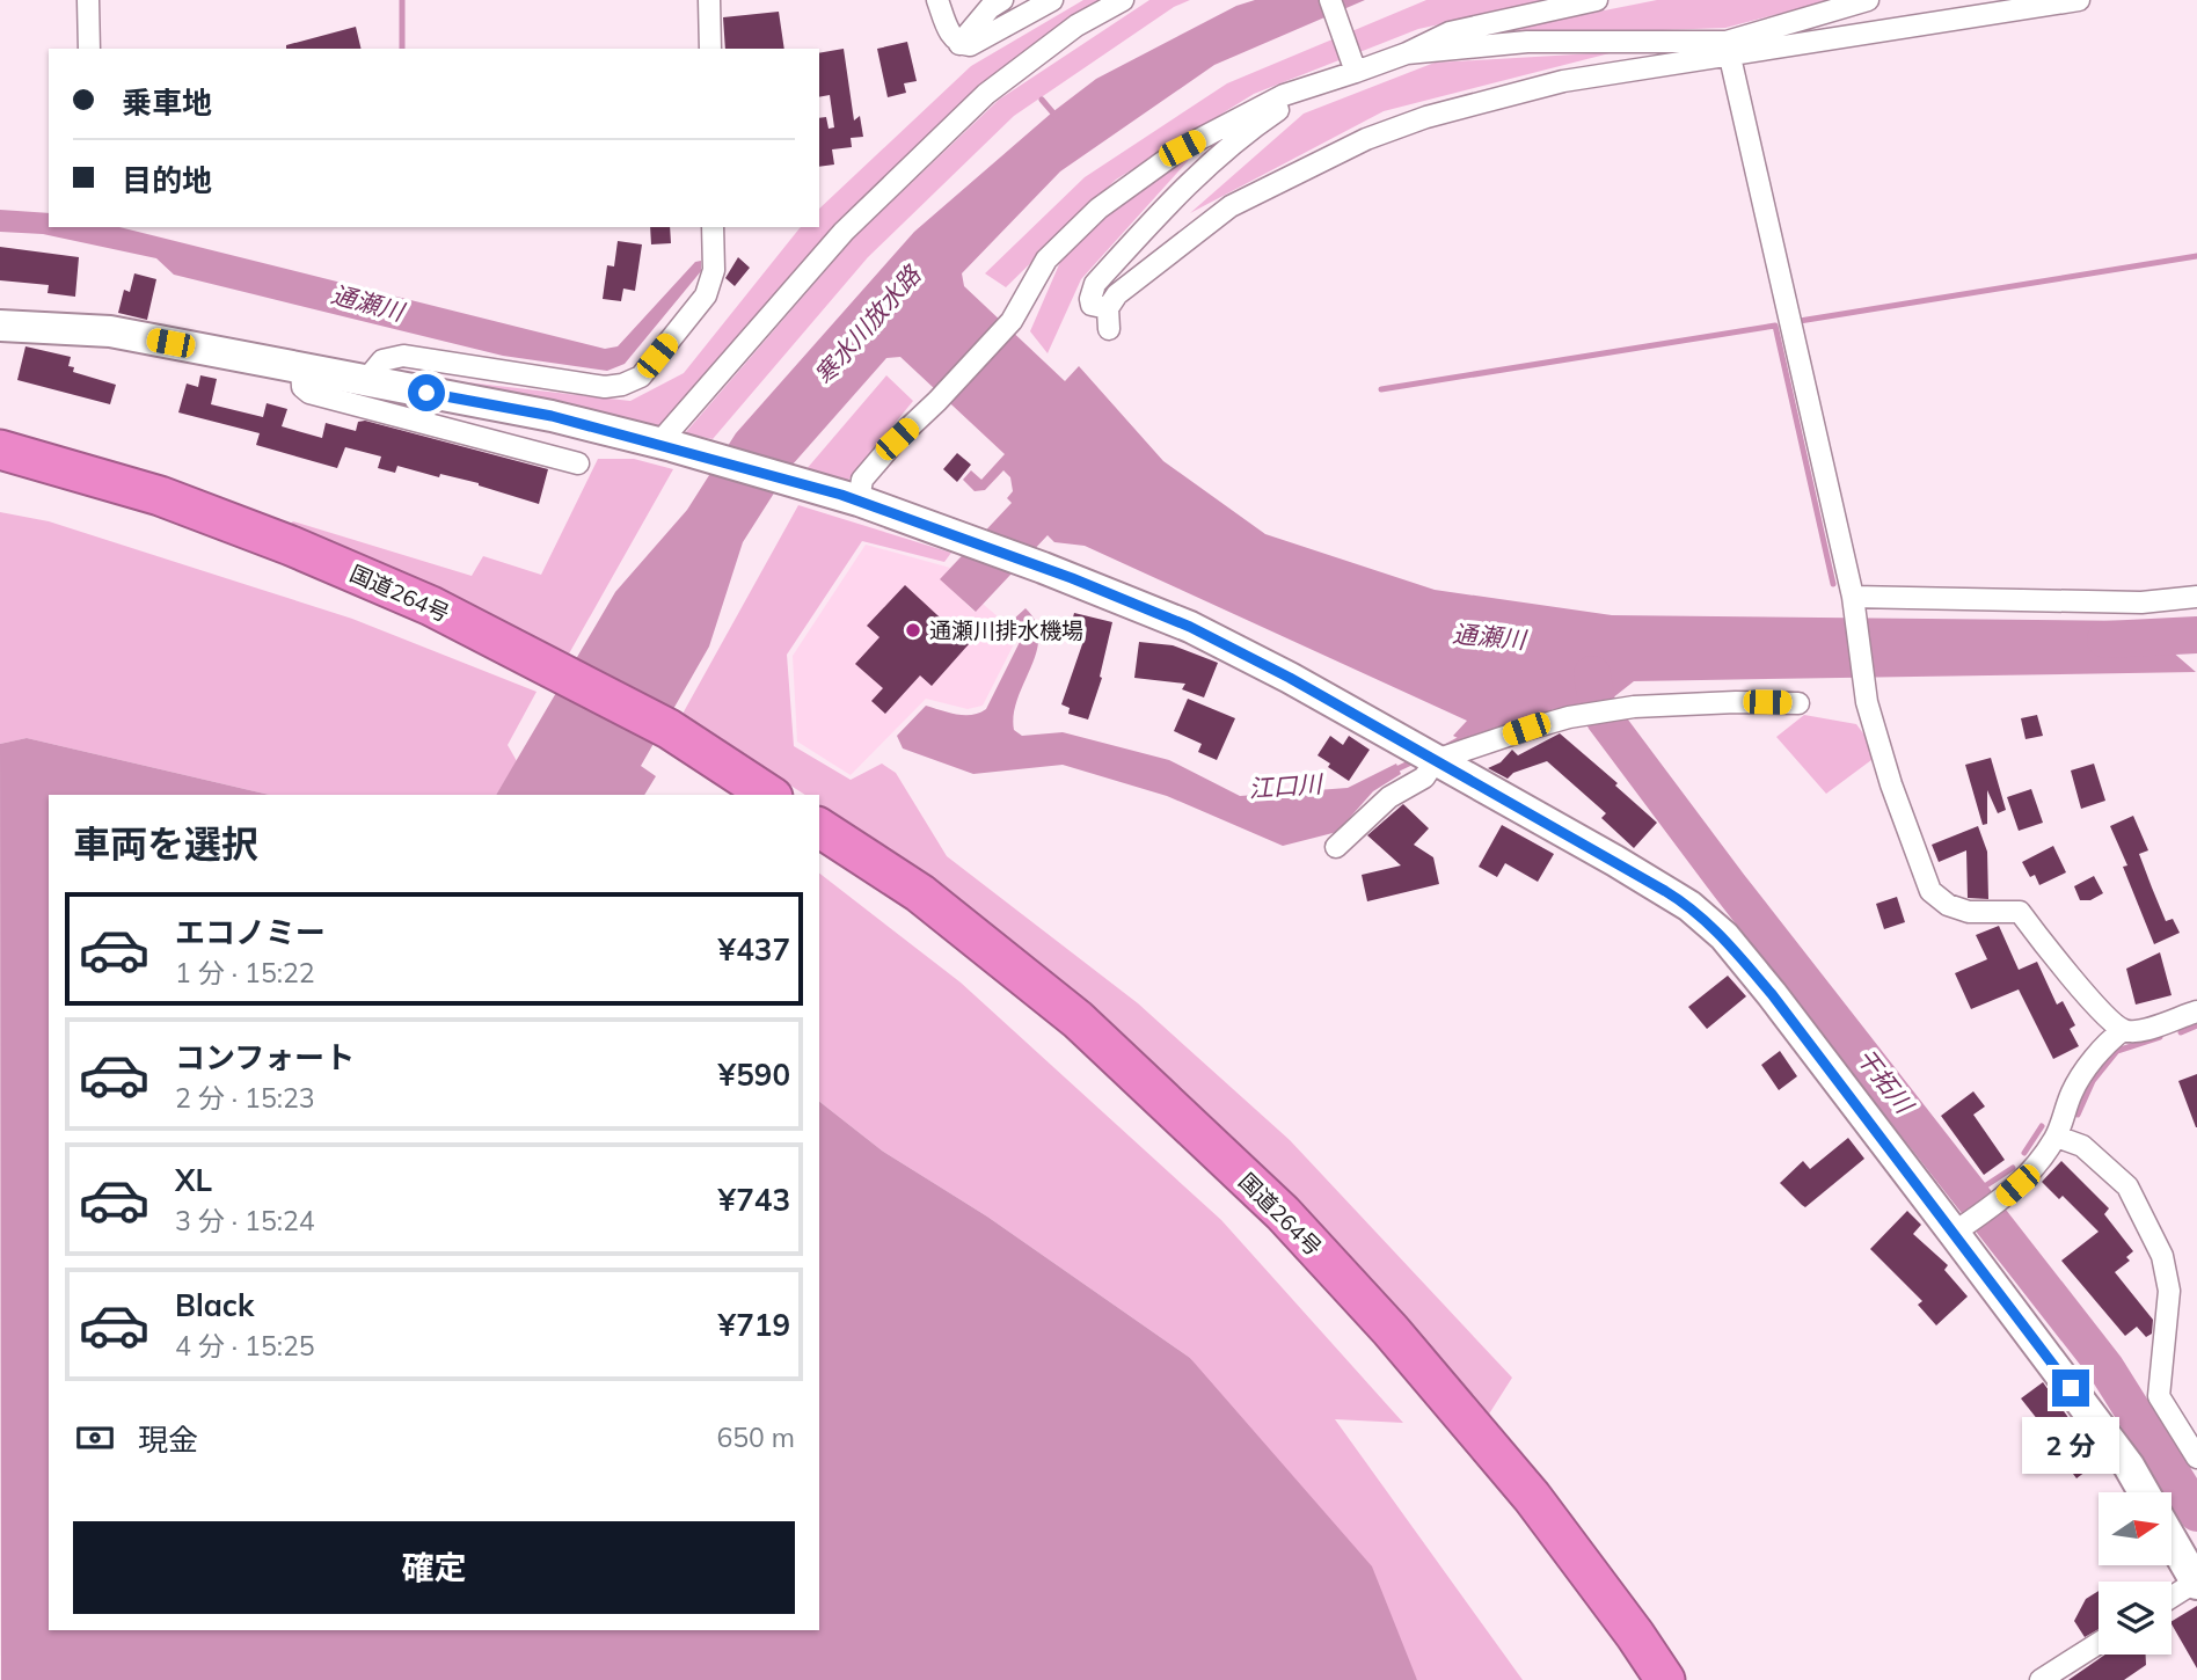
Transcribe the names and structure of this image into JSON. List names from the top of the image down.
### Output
{
  "streets": {
    "highway": ["国道264号"]
  },
  "water": [
    "通瀬川",
    "寒水川放水路",
    "江口川",
    "干拓川"
  ],
  "places": ["通瀬川排水機場"],
  "north": "right",
  "page": {
    "banner": ["乗車地", "目的地"],
    "heading": "車両を選択",
    "list": [
      {
        "name": "エコノミー",
        "note": "1 分 · 15:22",
        "value": "¥437"
      },
      {
        "name": "コンフォート",
        "note": "2 分 · 15:23",
        "value": "¥590"
      },
      {
        "name": "XL",
        "note": "3 分 · 15:24",
        "value": "¥743"
      },
      {
        "name": "Black",
        "note": "4 分 · 15:25",
        "value": "¥719"
      }
    ],
    "pay": ["現金", "650 m"],
    "bubble": "2 分",
    "buttons": "確定"
  }
}
